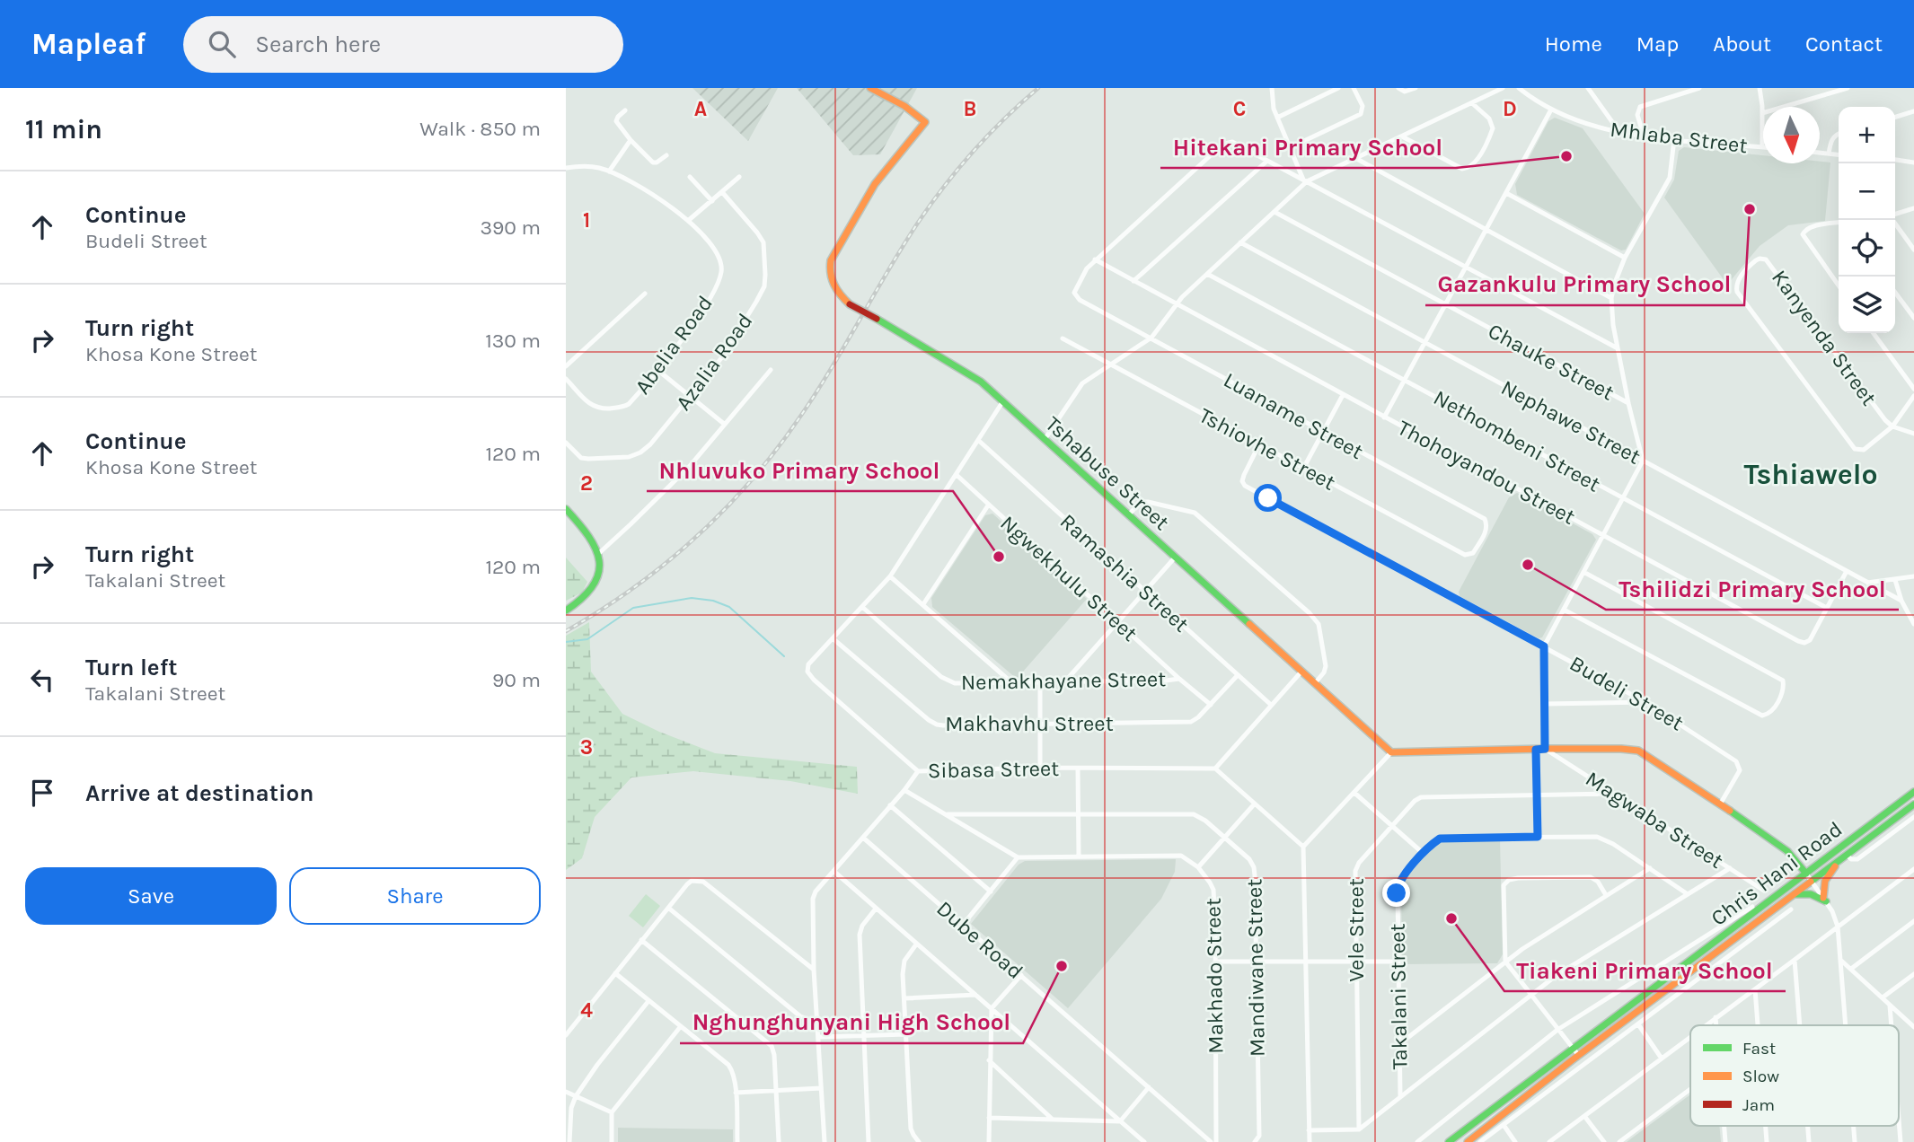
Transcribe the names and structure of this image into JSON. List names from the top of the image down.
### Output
{
  "streets": {
    "street": [
      "Mhlaba Street",
      "Kanyenda Street",
      "Abelia Road",
      "Azalia Road",
      "Chauke Street",
      "Luaname Street",
      "Nephawe Street",
      "Nethombeni Street",
      "Tshiovhe Street",
      "Thohoyandou Street",
      "Tshabuse Street",
      "Ramashia Street",
      "Ngwekhulu Street",
      "Nemakhayane Street",
      "Budeli Street",
      "Makhavhu Street",
      "Sibasa Street",
      "Magwaba Street",
      "Chris Hani Road",
      "Vele Street",
      "Dube Road",
      "Mandiwane Street",
      "Makhado Street",
      "Takalani Street"
    ]
  },
  "crossings": [
    ["Luaname Street", "Tshiovhe Street"],
    ["Luaname Street", "Thohoyandou Street"],
    ["Nephawe Street", "Thohoyandou Street"],
    ["Nethombeni Street", "Thohoyandou Street"],
    ["Tshiovhe Street", "Budeli Street"],
    ["Ramashia Street", "Makhavhu Street"],
    ["Ngwekhulu Street", "Nemakhayane Street"],
    ["Ngwekhulu Street", "Makhavhu Street"],
    ["Makhavhu Street", "Sibasa Street"],
    ["Magwaba Street", "Vele Street"]
  ],
  "districts": ["Tshiawelo"],
  "places": [
    "Hitekani Primary School",
    "Gazankulu Primary School",
    "Nhluvuko Primary School",
    "Tshilidzi Primary School",
    "Tiakeni Primary School",
    "Nghunghunyani High School"
  ],
  "legend": ["Fast", "Slow", "Jam"],
  "north": "bottom",
  "page": {
    "header": "Mapleaf",
    "search": "Search here",
    "nav": [
      "Home",
      "Map",
      "About",
      "Contact"
    ],
    "heading": ["11 min", "Walk · 850 m"],
    "map_buttons": ["+", "−"],
    "list": [
      ["Continue", "Budeli Street", "390 m"],
      ["Turn right", "Khosa Kone Street", "130 m"],
      ["Continue", "Khosa Kone Street", "120 m"],
      ["Turn right", "Takalani Street", "120 m"],
      ["Turn left", "Takalani Street", "90 m"],
      "Arrive at destination"
    ],
    "buttons": ["Save", "Share"]
  },
  "grid": {
    "columns": [
      "A",
      "B",
      "C",
      "D"
    ],
    "rows": [
      "1",
      "2",
      "3",
      "4"
    ]
  }
}
